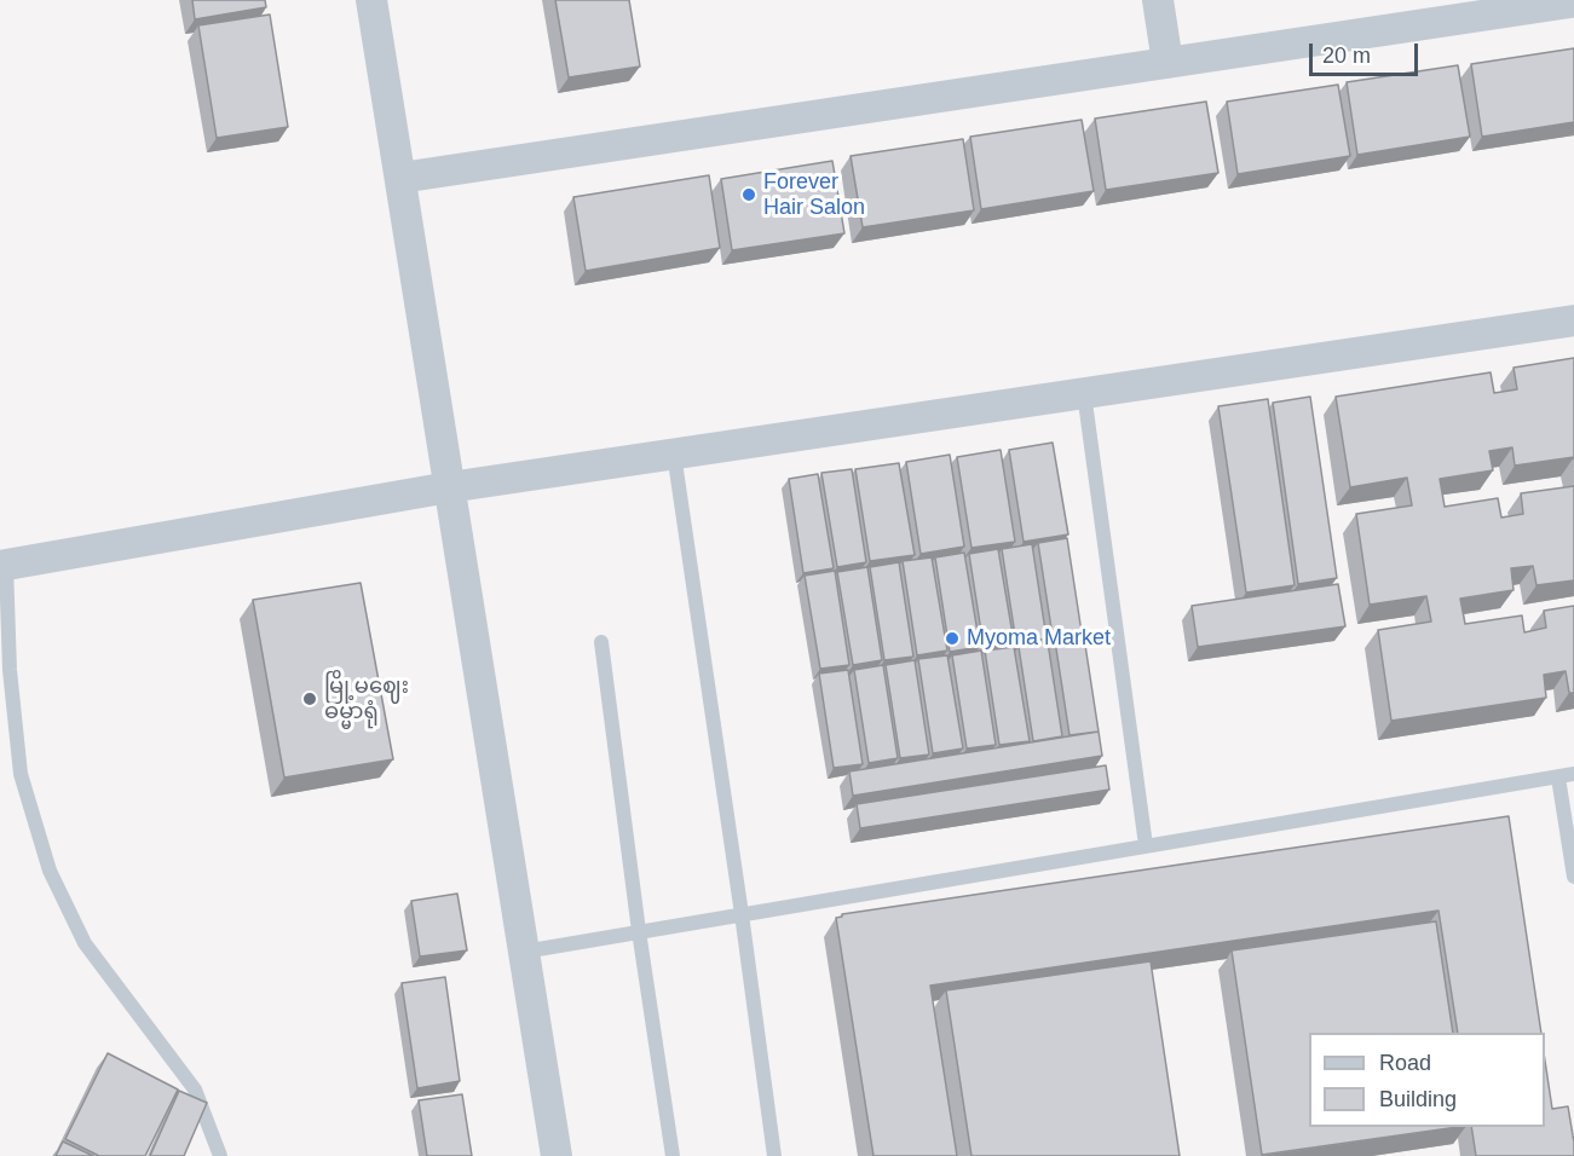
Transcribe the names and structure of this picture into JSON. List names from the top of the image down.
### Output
{
  "places": ["Forever Hair Salon", "Myoma Market", "မြို့မဈေး ဓမ္မာရုံ"],
  "legend": ["Road", "Building"],
  "scale_bar": "20 m"
}
